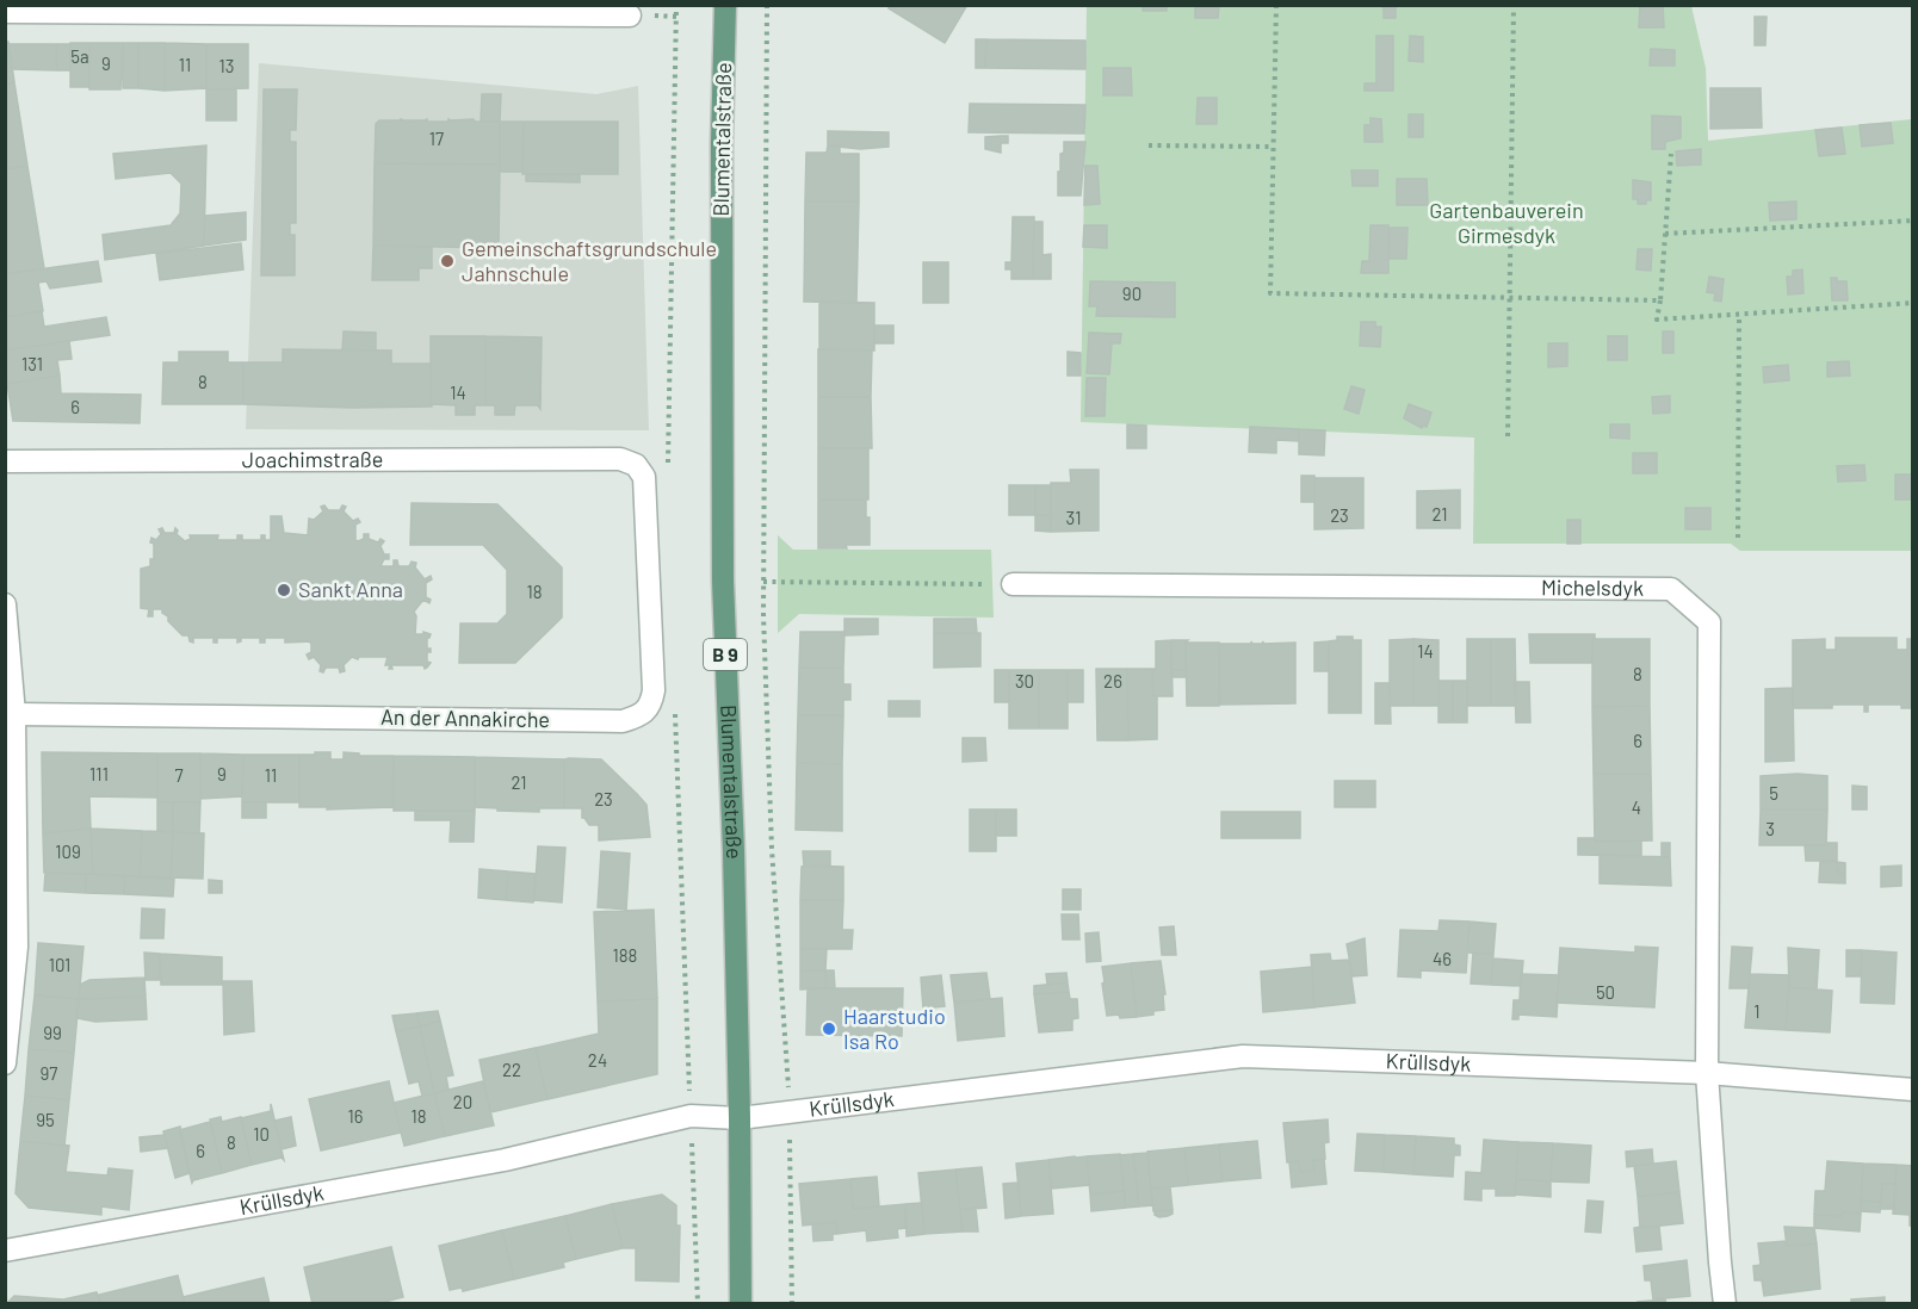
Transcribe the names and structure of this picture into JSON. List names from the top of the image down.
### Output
{
  "streets": {
    "main road": ["Blumentalstraße", "B 9"],
    "street": [
      "Joachimstraße",
      "Michelsdyk",
      "An der Annakirche",
      "Krüllsdyk"
    ]
  },
  "crossings": [
    ["Blumentalstraße", "Krüllsdyk"],
    ["Joachimstraße", "An der Annakirche"],
    ["Michelsdyk", "Krüllsdyk"]
  ],
  "parks": ["Gartenbauverein Girmesdyk"],
  "places": ["Gemeinschaftsgrundschule Jahnschule", "Sankt Anna", "Haarstudio Isa Ro"],
  "house_numbers": [
    "5a",
    "9",
    "11",
    "13",
    "17",
    "90",
    "131",
    "8",
    "14",
    "6",
    "21",
    "23",
    "31",
    "18",
    "14",
    "8",
    "30",
    "26",
    "6",
    "111",
    "9",
    "7",
    "11",
    "21",
    "5",
    "23",
    "4",
    "3",
    "109",
    "188",
    "46",
    "101",
    "50",
    "1",
    "99",
    "24",
    "22",
    "97",
    "20",
    "16",
    "18",
    "95",
    "10",
    "8",
    "6"
  ]
}
